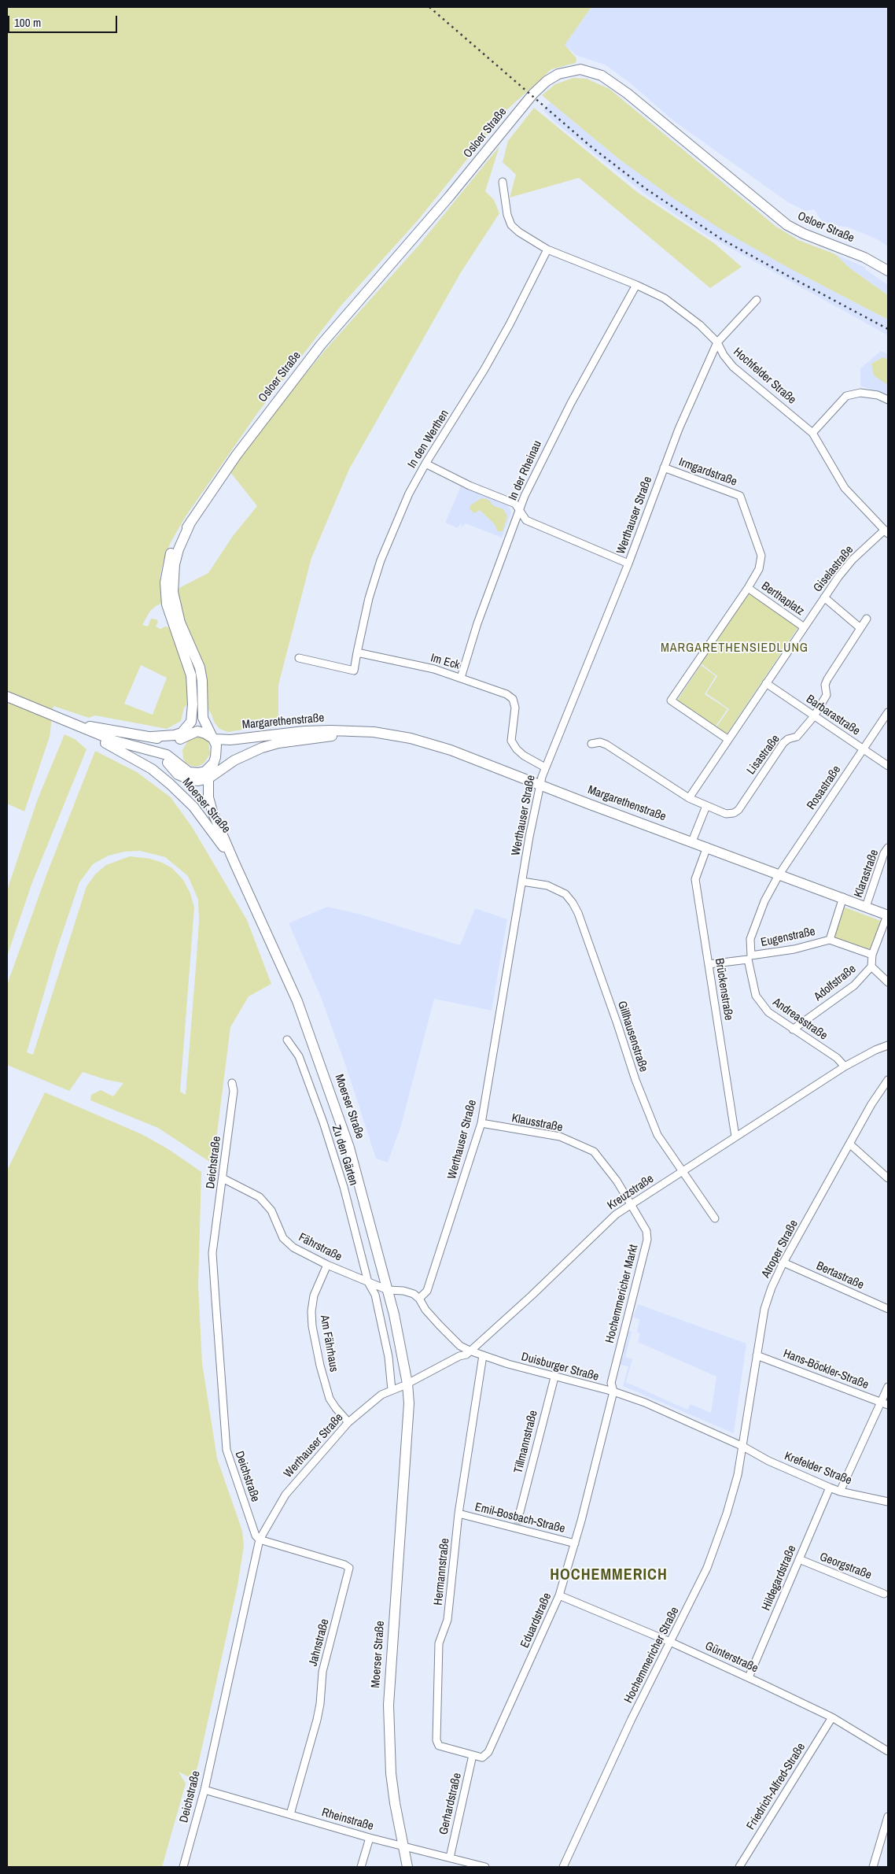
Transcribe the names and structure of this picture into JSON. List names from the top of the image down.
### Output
{
  "streets": {
    "main road": ["Osloer Straße", "Margarethenstraße", "Moerser Straße"],
    "street": [
      "Hochfelder Straße",
      "In den Werthen",
      "In der Rheinau",
      "Irmgardstraße",
      "Werthauser Straße",
      "Giselastraße",
      "Berthaplatz",
      "Im Eck",
      "Barbarastraße",
      "Lisastraße",
      "Rosastraße",
      "Klarastraße",
      "Eugenstraße",
      "Adolfstraße",
      "Brückenstraße",
      "Andreasstraße",
      "Gillhausenstraße",
      "Klausstraße",
      "Zu den Gärten",
      "Deichstraße",
      "Kreuzstraße",
      "Fährstraße",
      "Atroper Straße",
      "Bertastraße",
      "Hochemmericher Markt",
      "Am Fährhaus",
      "Duisburger Straße",
      "Hans-Böckler-Straße",
      "Tillmannstraße",
      "Krefelder Straße",
      "Emil-Bosbach-Straße",
      "Georgstraße",
      "Hermannstraße",
      "Hildegardstraße",
      "Eduardstraße",
      "Jahnstraße",
      "Hochemmericher Straße",
      "Günterstraße",
      "Friedrich-Alfred-Straße",
      "Gerhardstraße",
      "Rheinstraße"
    ]
  },
  "crossings": [
    ["Osloer Straße", "Margarethenstraße"],
    ["Osloer Straße", "Moerser Straße"],
    ["Hochfelder Straße", "In den Werthen"],
    ["Hochfelder Straße", "In der Rheinau"],
    ["Hochfelder Straße", "Werthauser Straße"],
    ["Hochfelder Straße", "Giselastraße"],
    ["In den Werthen", "Im Eck"],
    ["In der Rheinau", "Im Eck"],
    ["Irmgardstraße", "Werthauser Straße"],
    ["Irmgardstraße", "Berthaplatz"],
    ["Werthauser Straße", "Im Eck"],
    ["Werthauser Straße", "Margarethenstraße"],
    ["Werthauser Straße", "Moerser Straße"],
    ["Werthauser Straße", "Gillhausenstraße"],
    ["Werthauser Straße", "Klausstraße"],
    ["Werthauser Straße", "Deichstraße"],
    ["Werthauser Straße", "Kreuzstraße"],
    ["Werthauser Straße", "Am Fährhaus"],
    ["Werthauser Straße", "Duisburger Straße"],
    ["Werthauser Straße", "Jahnstraße"],
    ["Giselastraße", "Berthaplatz"],
    ["Berthaplatz", "Barbarastraße"],
    ["Berthaplatz", "Lisastraße"],
    ["Barbarastraße", "Lisastraße"],
    ["Barbarastraße", "Rosastraße"],
    ["Margarethenstraße", "Rosastraße"],
    ["Margarethenstraße", "Moerser Straße"],
    ["Margarethenstraße", "Klarastraße"],
    ["Margarethenstraße", "Brückenstraße"],
    ["Margarethenstraße", "Andreasstraße"],
    ["Rosastraße", "Andreasstraße"],
    ["Moerser Straße", "Kreuzstraße"],
    ["Moerser Straße", "Fährstraße"],
    ["Moerser Straße", "Rheinstraße"],
    ["Eugenstraße", "Brückenstraße"],
    ["Eugenstraße", "Andreasstraße"],
    ["Adolfstraße", "Andreasstraße"],
    ["Brückenstraße", "Kreuzstraße"],
    ["Andreasstraße", "Kreuzstraße"],
    ["Gillhausenstraße", "Kreuzstraße"],
    ["Klausstraße", "Kreuzstraße"],
    ["Klausstraße", "Hochemmericher Markt"],
    ["Zu den Gärten", "Fährstraße"],
    ["Deichstraße", "Fährstraße"],
    ["Deichstraße", "Jahnstraße"],
    ["Deichstraße", "Rheinstraße"],
    ["Kreuzstraße", "Hochemmericher Markt"],
    ["Kreuzstraße", "Duisburger Straße"],
    ["Fährstraße", "Am Fährhaus"],
    ["Atroper Straße", "Bertastraße"],
    ["Atroper Straße", "Duisburger Straße"],
    ["Atroper Straße", "Hans-Böckler-Straße"],
    ["Atroper Straße", "Krefelder Straße"],
    ["Atroper Straße", "Hochemmericher Straße"],
    ["Hochemmericher Markt", "Duisburger Straße"],
    ["Hochemmericher Markt", "Eduardstraße"],
    ["Duisburger Straße", "Tillmannstraße"],
    ["Duisburger Straße", "Krefelder Straße"],
    ["Duisburger Straße", "Hermannstraße"],
    ["Duisburger Straße", "Eduardstraße"],
    ["Duisburger Straße", "Hochemmericher Straße"],
    ["Krefelder Straße", "Hildegardstraße"],
    ["Krefelder Straße", "Hochemmericher Straße"],
    ["Emil-Bosbach-Straße", "Hermannstraße"],
    ["Emil-Bosbach-Straße", "Eduardstraße"],
    ["Georgstraße", "Hildegardstraße"],
    ["Hermannstraße", "Eduardstraße"],
    ["Hermannstraße", "Gerhardstraße"],
    ["Hildegardstraße", "Günterstraße"],
    ["Eduardstraße", "Günterstraße"],
    ["Jahnstraße", "Rheinstraße"],
    ["Hochemmericher Straße", "Günterstraße"],
    ["Günterstraße", "Friedrich-Alfred-Straße"],
    ["Gerhardstraße", "Rheinstraße"]
  ],
  "districts": ["MARGARETHENSIEDLUNG", "HOCHEMMERICH"],
  "scale_bar": "100 m"
}
